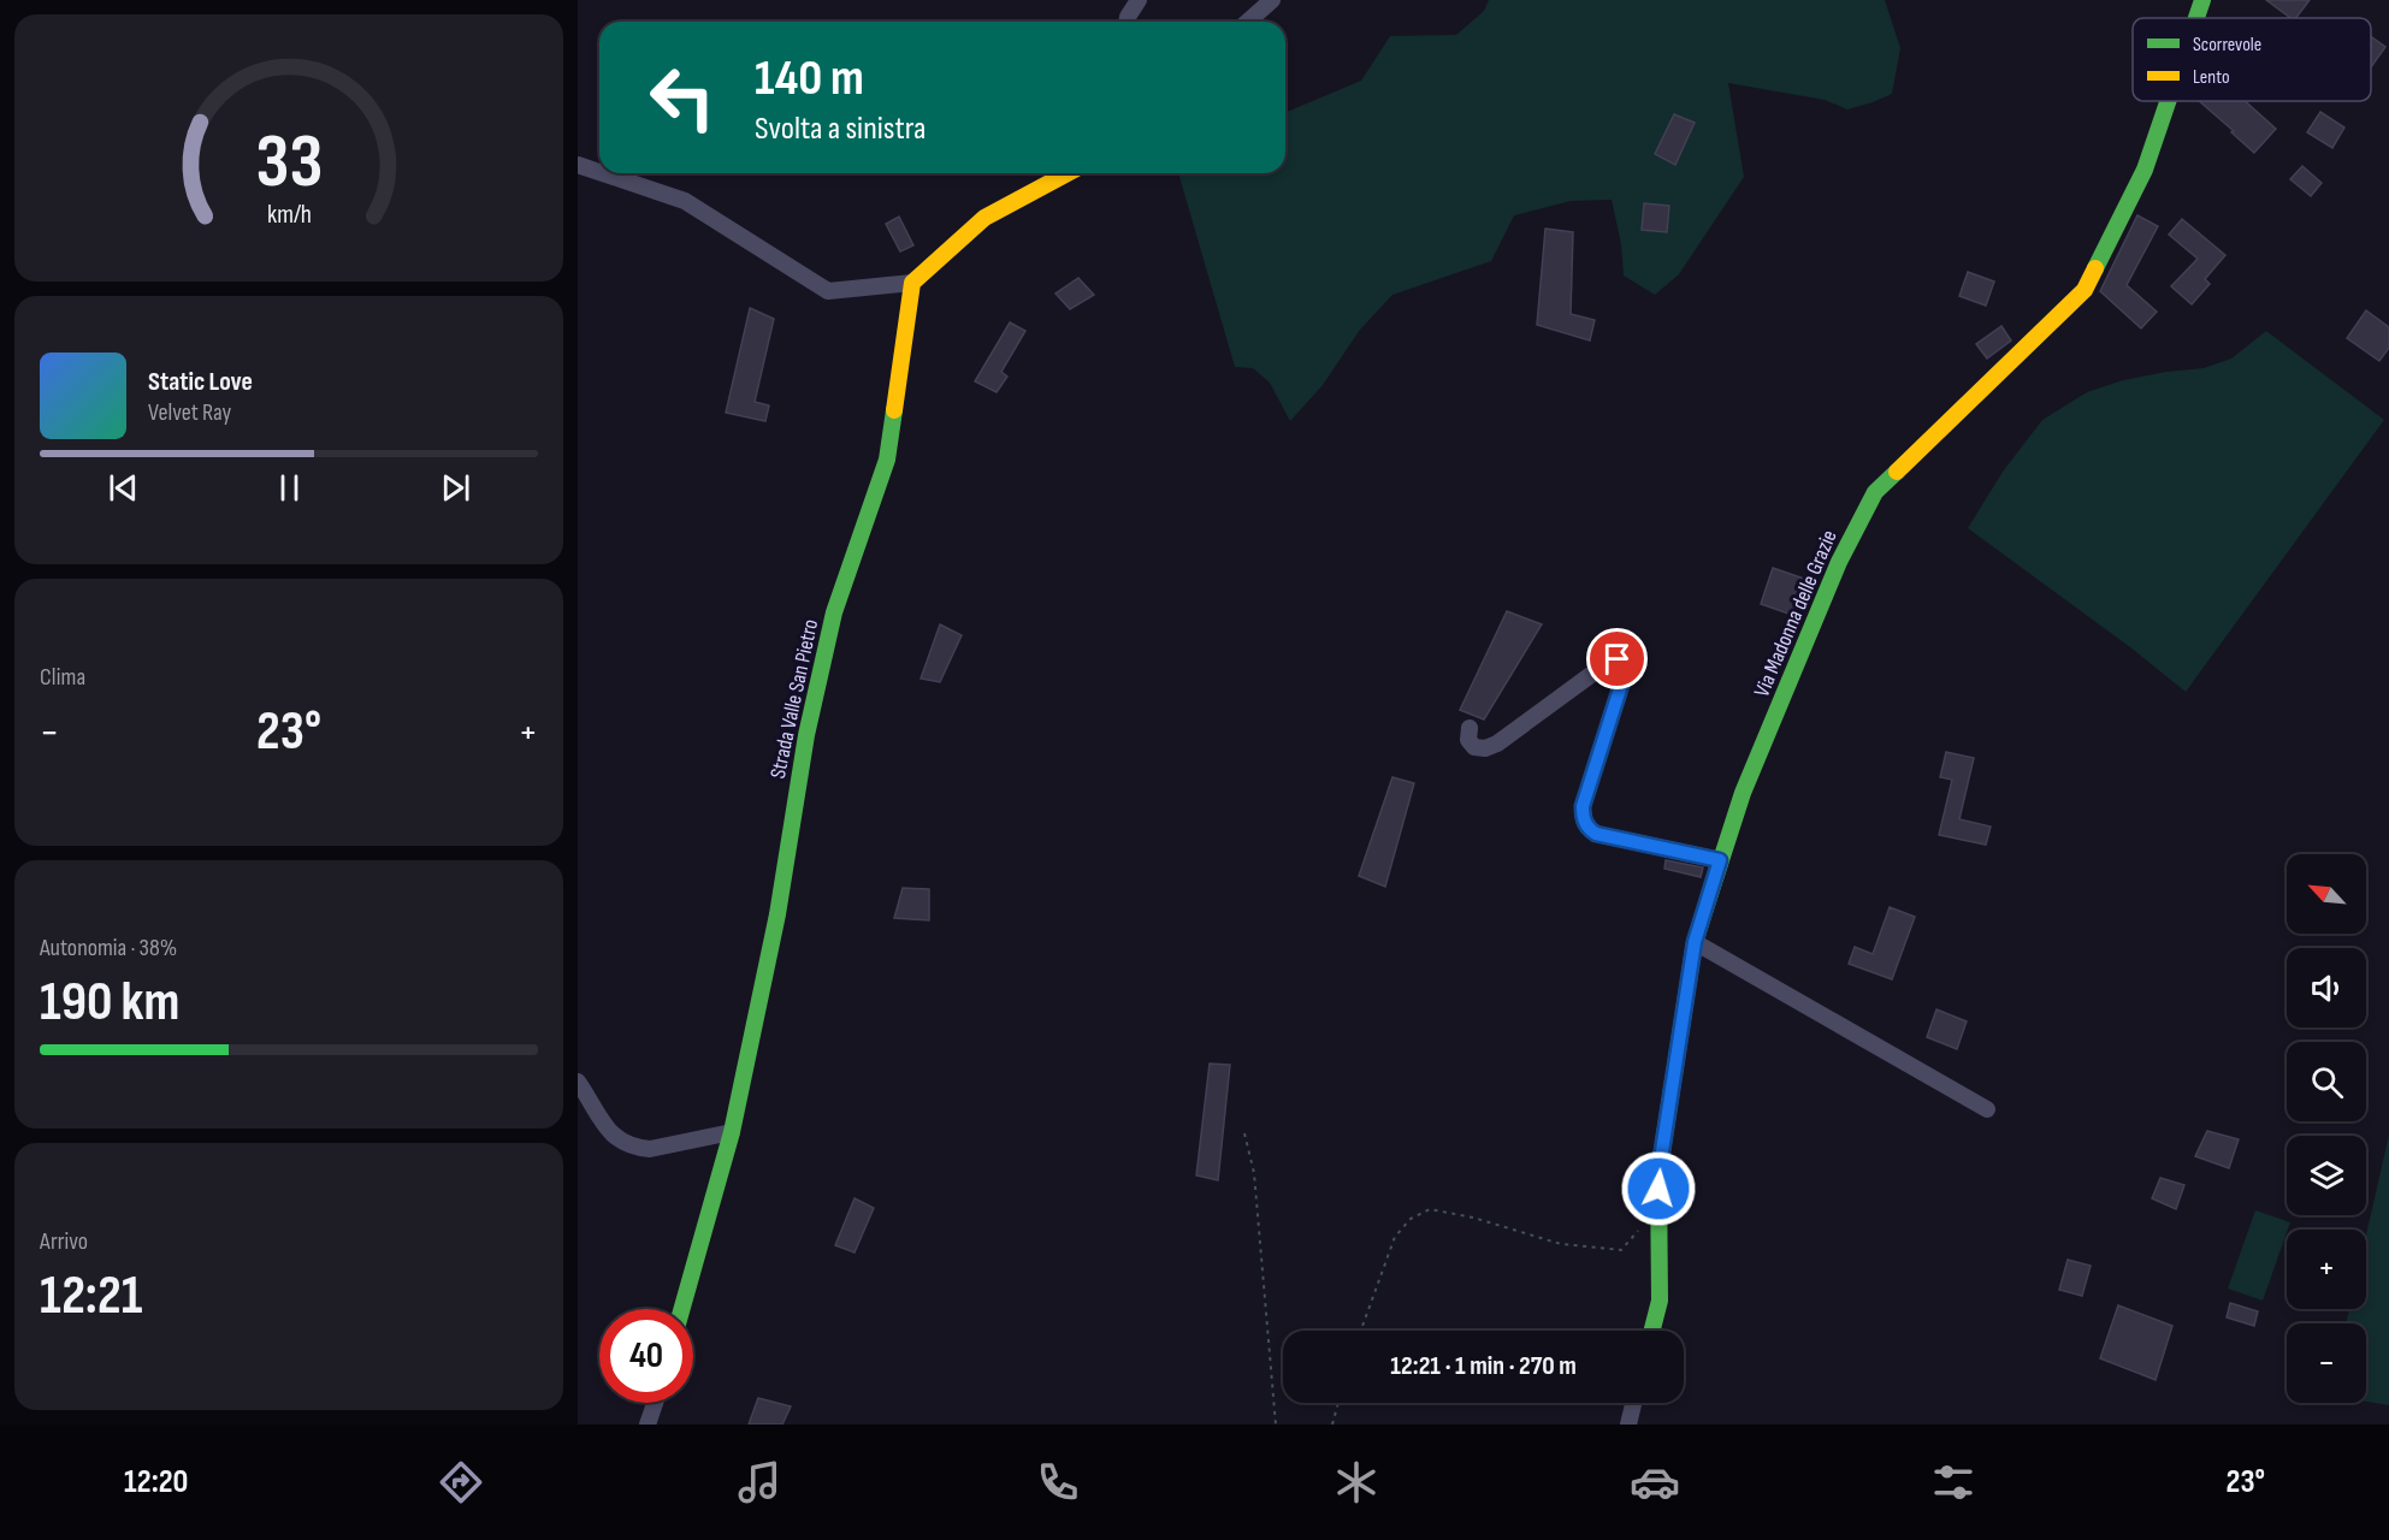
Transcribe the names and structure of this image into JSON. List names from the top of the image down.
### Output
{
  "streets": {
    "street": ["Via Madonna delle Grazie", "Strada Valle San Pietro"]
  },
  "legend": ["Scorrevole", "Lento"],
  "north": "top left",
  "page": {
    "turn": ["140 m", "Svolta a sinistra"],
    "song": ["Static Love", "Velvet Ray"],
    "tile": [
      "Clima",
      ["Autonomia · 38%", "190 km"],
      ["Arrivo", "12:21"]
    ],
    "heat": ["−", "23°", "+"],
    "map_buttons": ["+", "−"],
    "limit": "40",
    "trip": "12:21 · 1 min · 270 m",
    "tabs": ["12:20", "23°"],
    "gauge": ["33", "km/h"]
  }
}
